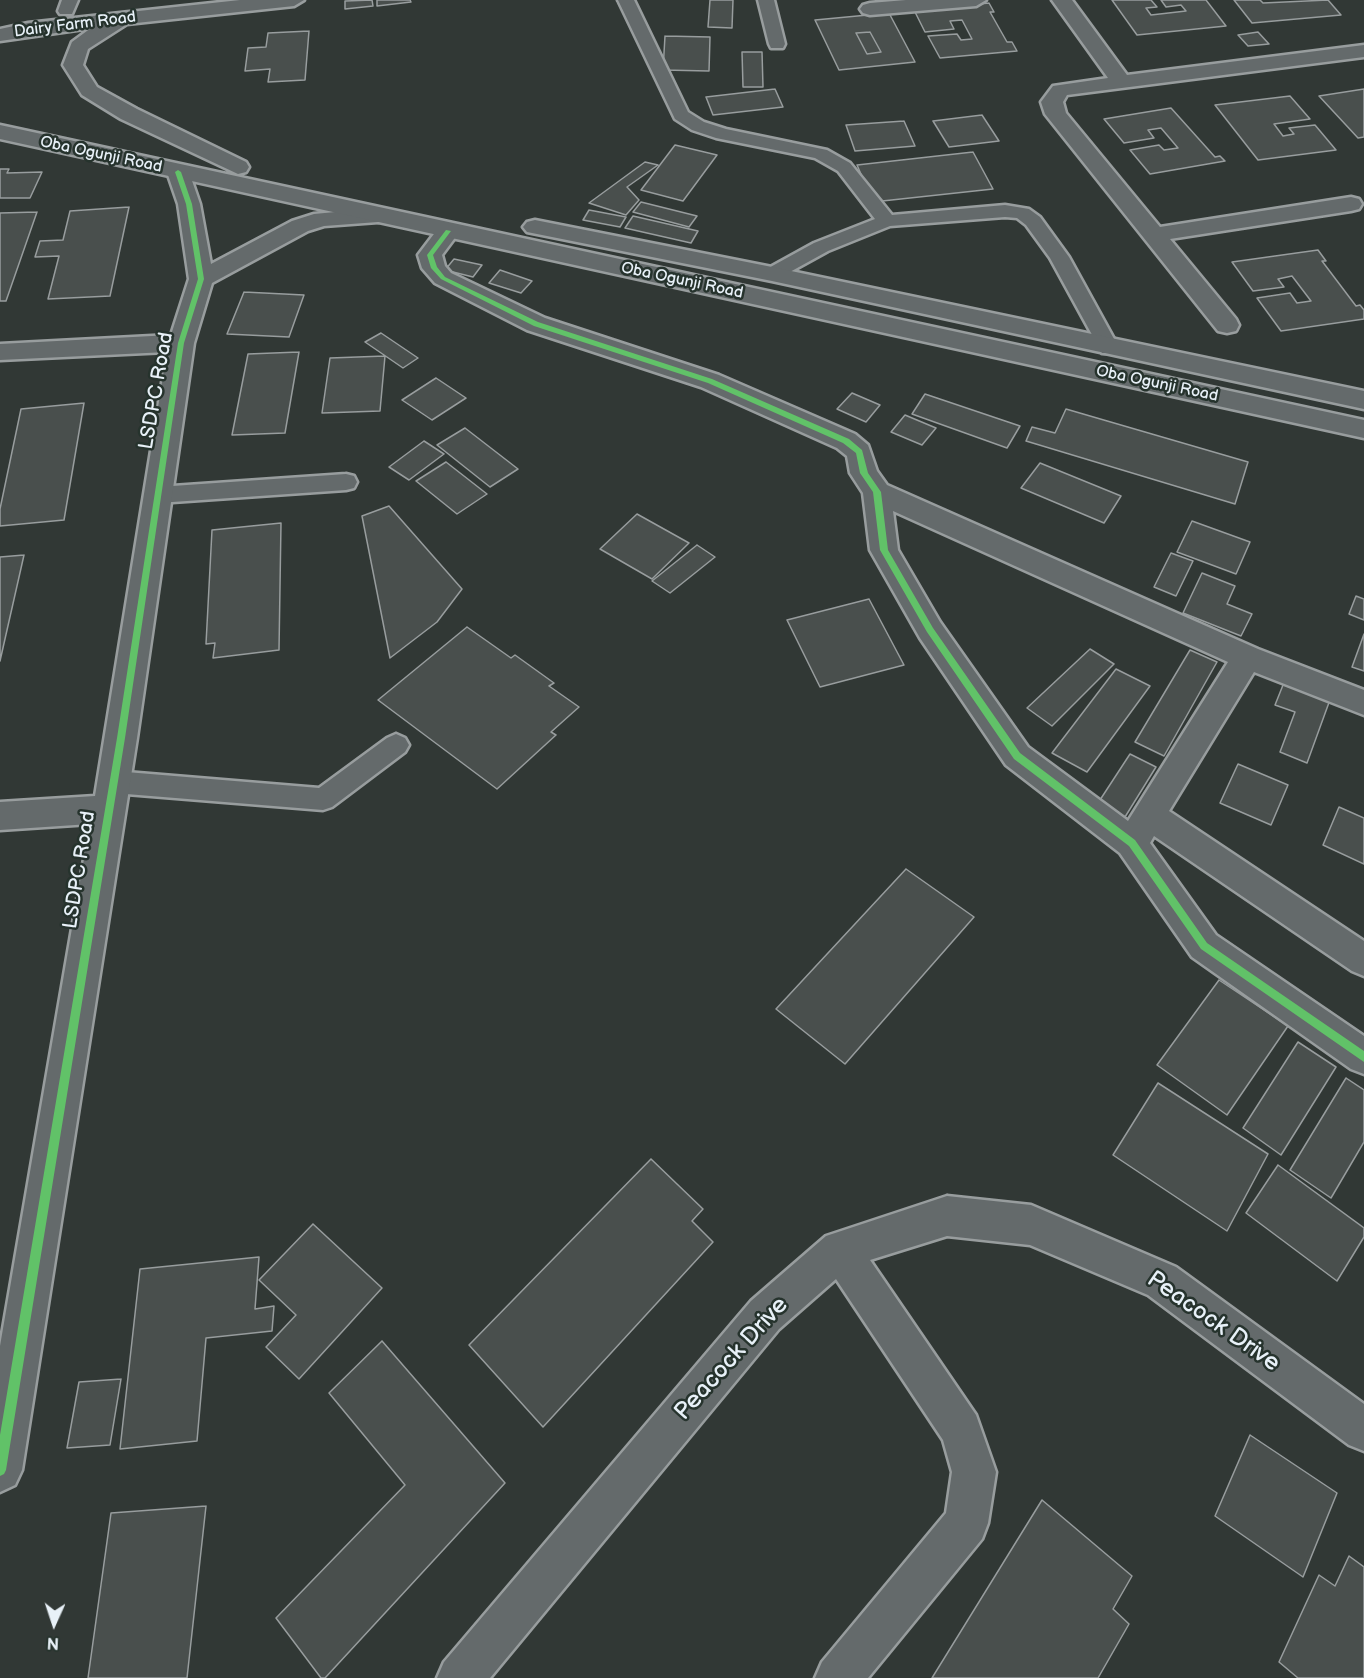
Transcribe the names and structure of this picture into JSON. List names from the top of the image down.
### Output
{
  "streets": {
    "street": [
      "Dairy Farm Road",
      "Oba Ogunji Road",
      "LSDPC Road",
      "Peacock Drive"
    ]
  },
  "north": "bottom"
}
